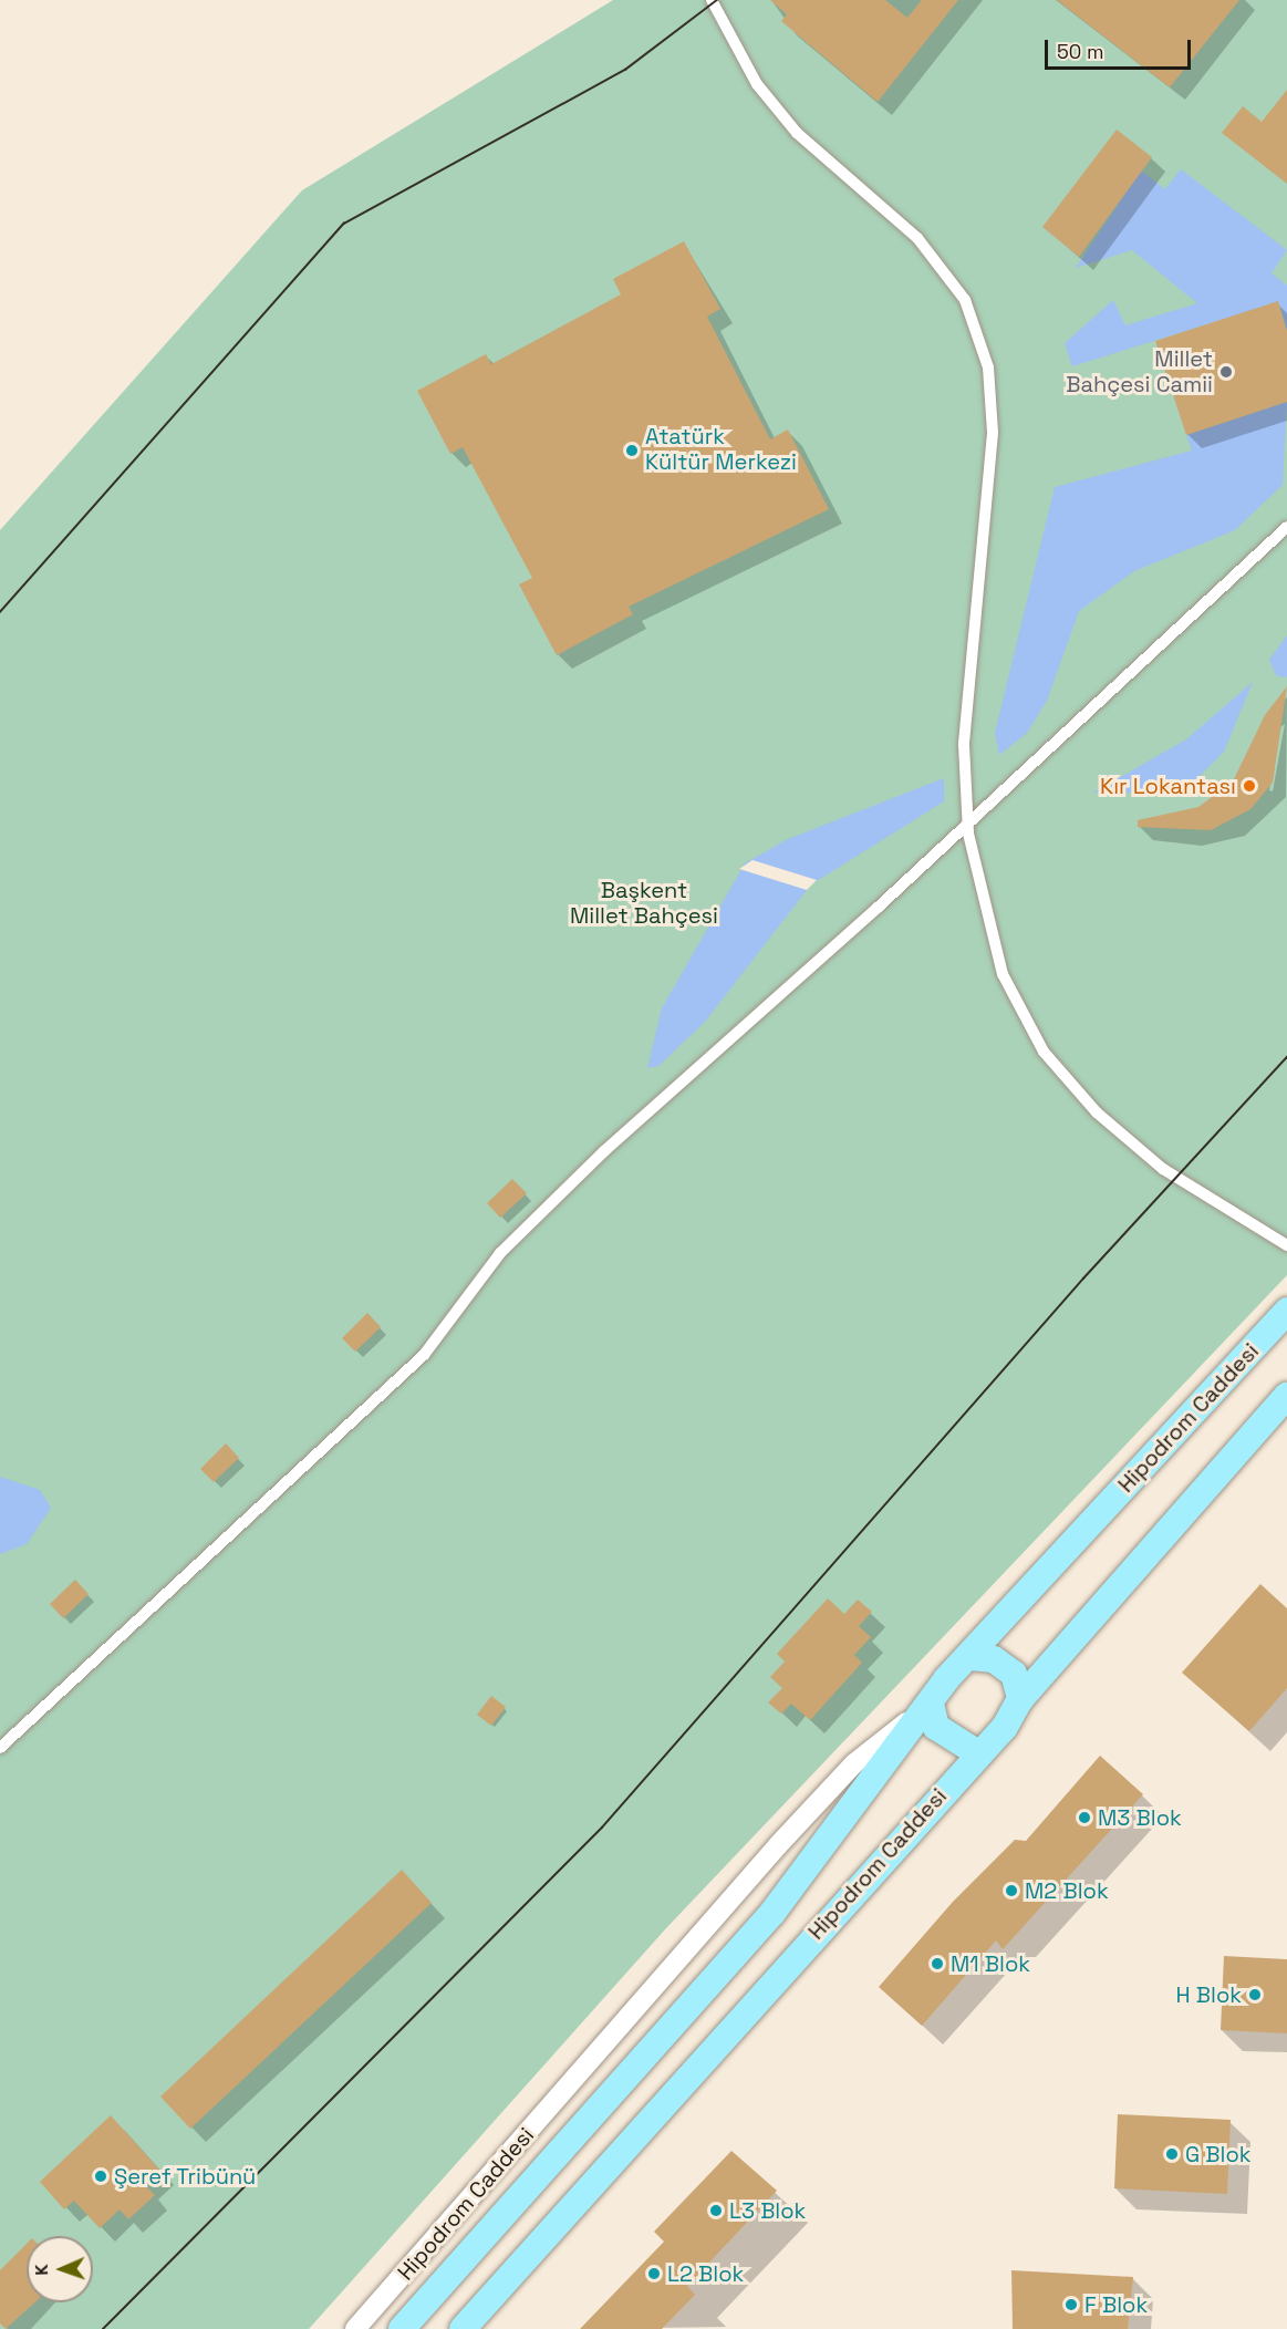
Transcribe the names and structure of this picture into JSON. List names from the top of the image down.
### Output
{
  "streets": {
    "main road": ["Hipodrom Caddesi"]
  },
  "parks": ["Başkent Millet Bahçesi"],
  "places": [
    "Millet Bahçesi Camii",
    "Atatürk Kültür Merkezi",
    "Kır Lokantası",
    "M3 Blok",
    "M2 Blok",
    "M1 Blok",
    "H Blok",
    "G Blok",
    "Şeref Tribünü",
    "L3 Blok",
    "L2 Blok",
    "F Blok"
  ],
  "scale_bar": "50 m",
  "north": "left"
}
